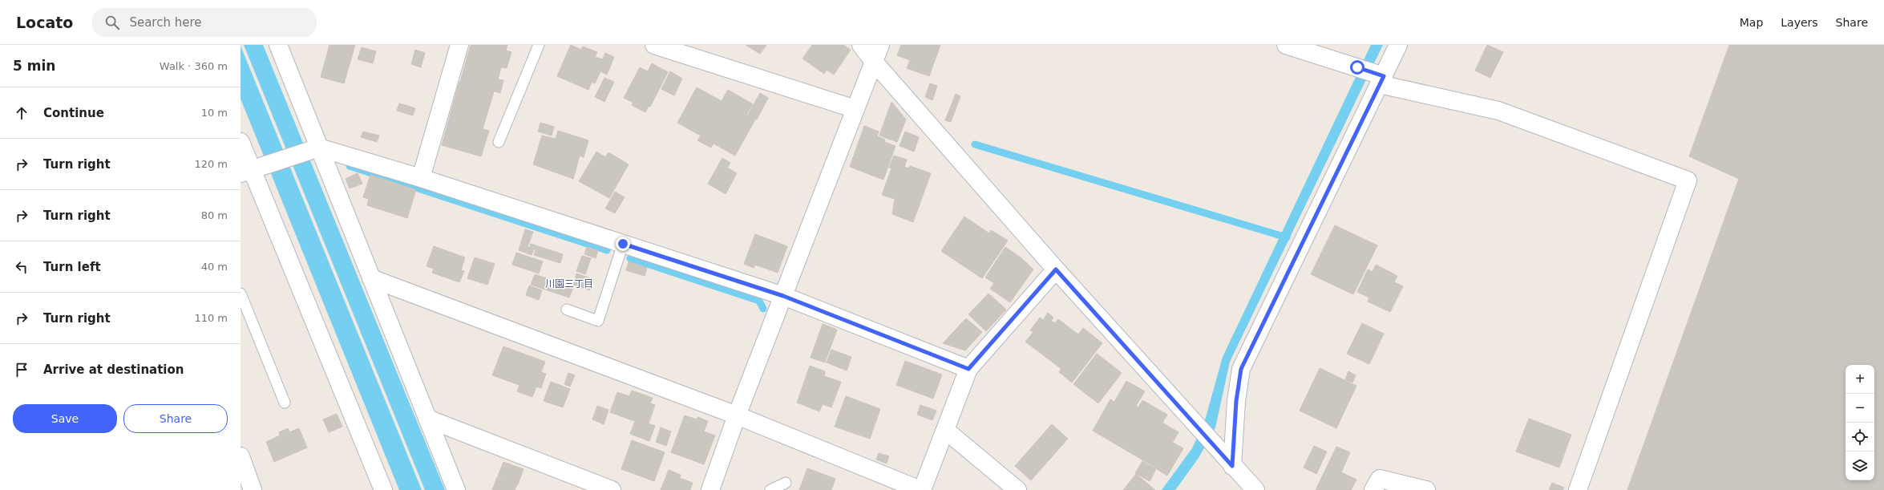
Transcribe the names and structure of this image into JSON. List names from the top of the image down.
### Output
{
  "districts": ["川園三丁目"],
  "page": {
    "header": "Locato",
    "search": "Search here",
    "nav": ["Map", "Layers", "Share"],
    "heading": ["5 min", "Walk · 360 m"],
    "list": [
      ["Continue", "10 m"],
      ["Turn right", "120 m"],
      ["Turn right", "80 m"],
      ["Turn left", "40 m"],
      ["Turn right", "110 m"],
      "Arrive at destination"
    ],
    "map_buttons": ["+", "−"],
    "buttons": ["Save", "Share"]
  }
}
